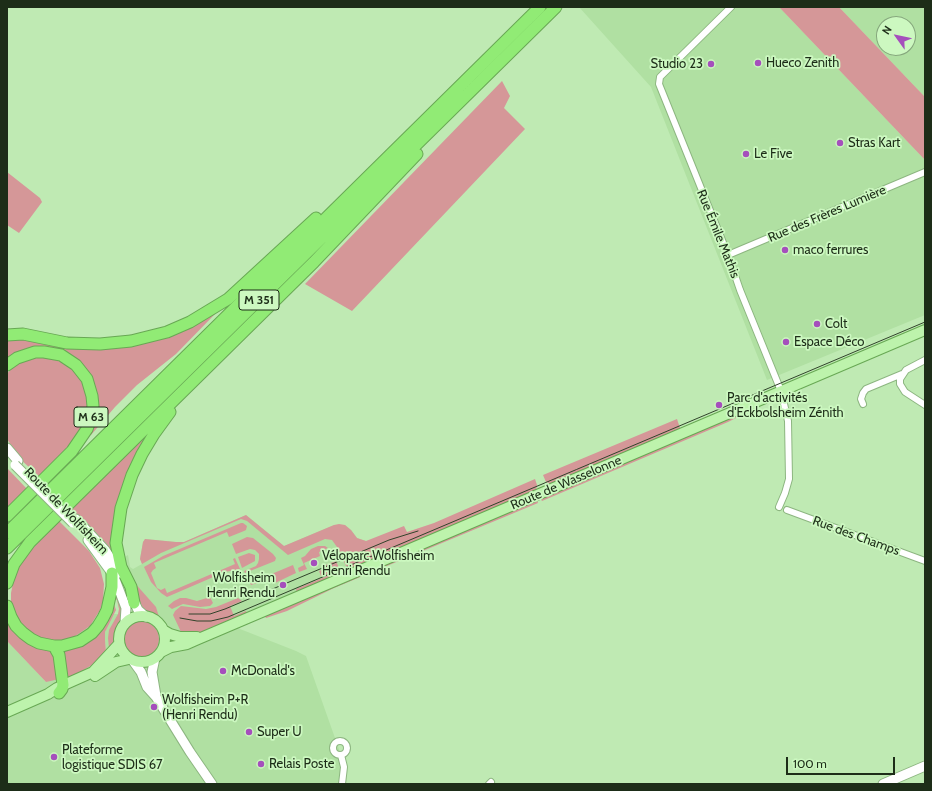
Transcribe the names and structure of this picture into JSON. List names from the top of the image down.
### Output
{
  "streets": {
    "highway": ["M 351", "M 63"],
    "main road": ["Route de Wasselonne", "Route de Wolfisheim"],
    "street": ["Rue des Frères Lumière", "Rue Émile Mathis", "Rue des Champs"]
  },
  "crossings": [
    ["Rue des Frères Lumière", "Rue Émile Mathis"],
    ["Rue Émile Mathis", "Route de Wasselonne"],
    ["Route de Wasselonne", "Route de Wolfisheim"]
  ],
  "places": [
    "Hueco Zenith",
    "Studio 23",
    "Stras Kart",
    "Le Five",
    "maco ferrures",
    "Colt",
    "Espace Déco",
    "Parc d'activités d'Eckbolsheim Zénith",
    "Véloparc Wolfisheim Henri Rendu",
    "Wolfisheim Henri Rendu",
    "McDonald's",
    "Wolfisheim P+R (Henri Rendu)",
    "Super U",
    "Plateforme logistique SDIS 67",
    "Relais Poste"
  ],
  "scale_bar": "100 m",
  "north": "top left"
}
